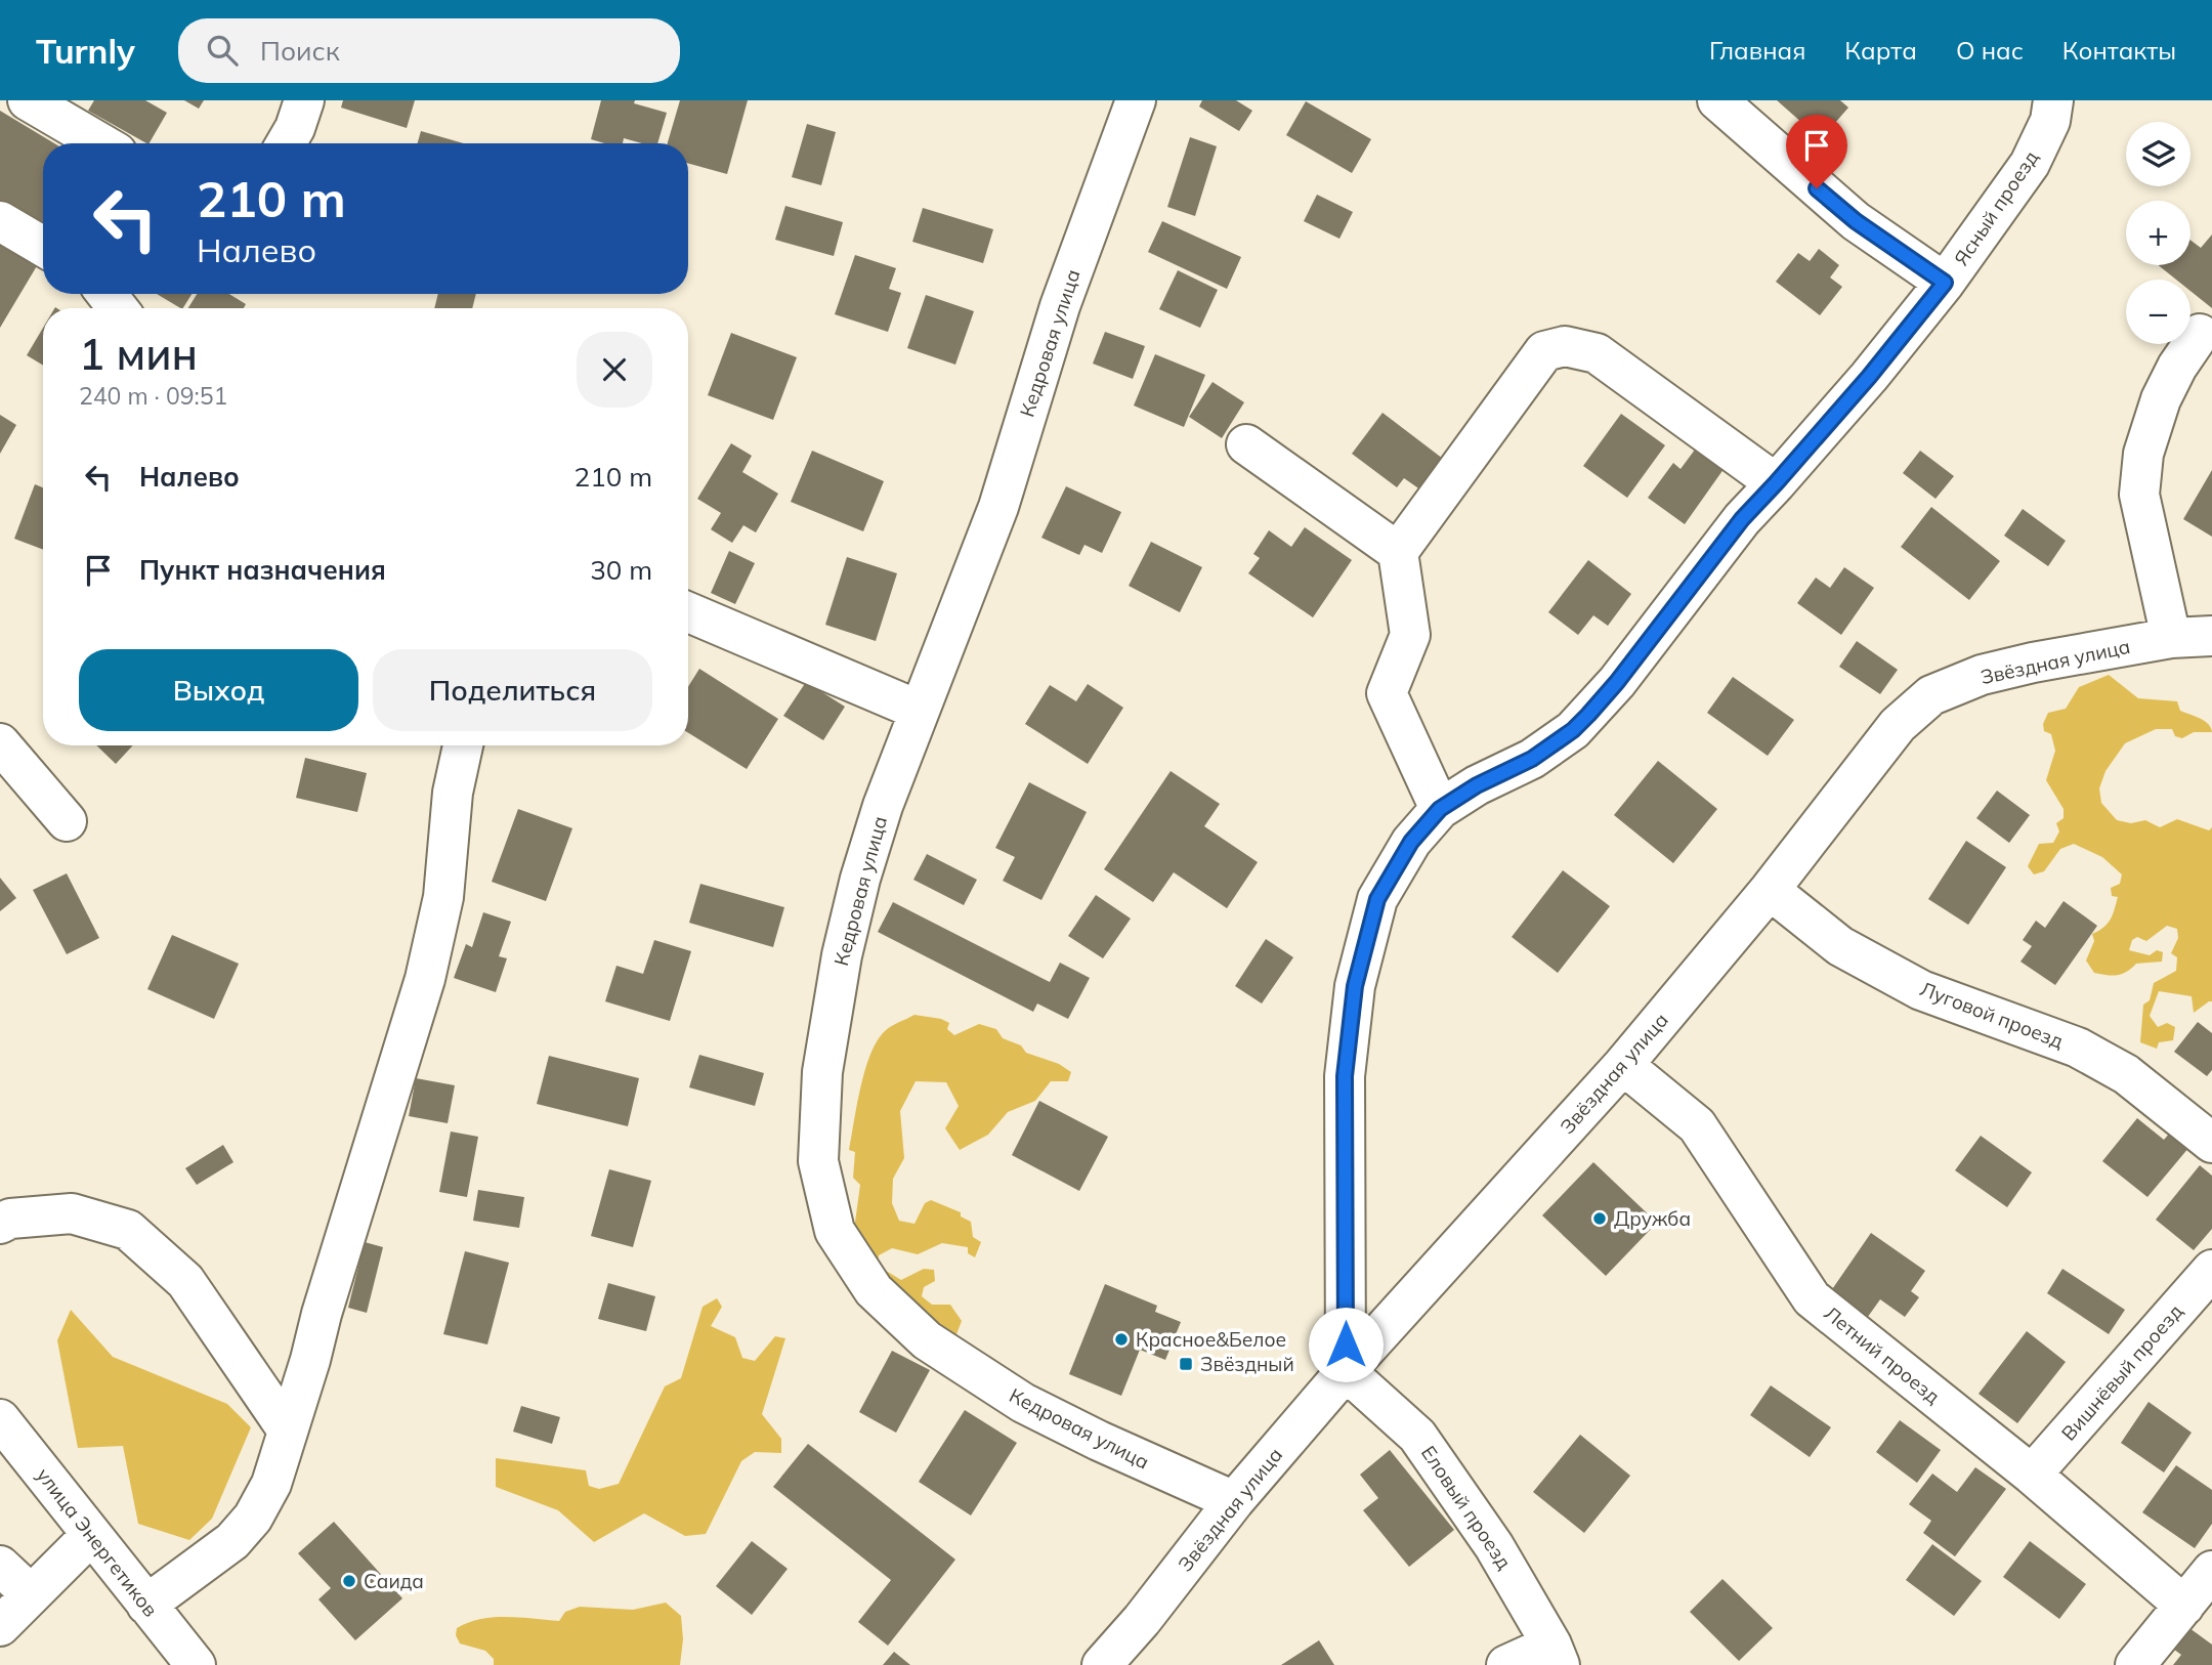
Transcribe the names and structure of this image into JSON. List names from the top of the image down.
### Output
{
  "streets": {
    "street": [
      "Ясный проезд",
      "Кедровая улица",
      "Звёздная улица",
      "Луговой проезд",
      "Летний проезд",
      "Вишнёвый проезд",
      "Еловый проезд",
      "улица Энергетиков"
    ]
  },
  "crossings": [
    ["Ясный проезд", "Звёздная улица"],
    ["Ясный проезд", "Еловый проезд"],
    ["Кедровая улица", "Звёздная улица"],
    ["Звёздная улица", "Луговой проезд"],
    ["Звёздная улица", "Летний проезд"],
    ["Звёздная улица", "Еловый проезд"],
    ["Летний проезд", "Вишнёвый проезд"]
  ],
  "places": {
    "other": ["Дружба", "Красное&Белое", "Саида"],
    "transit": ["Звёздный"]
  },
  "page": {
    "header": "Turnly",
    "search": "Поиск",
    "nav": [
      "Главная",
      "Карта",
      "О нас",
      "Контакты"
    ],
    "map_buttons": ["+", "−"],
    "turn": ["210 m", "Налево"],
    "heading": ["1 мин", "240 m · 09:51"],
    "list": [
      {
        "name": "Налево",
        "value": "210 m"
      },
      {
        "name": "Пункт назначения",
        "value": "30 m"
      }
    ],
    "buttons": ["Выход", "Поделиться"]
  }
}
